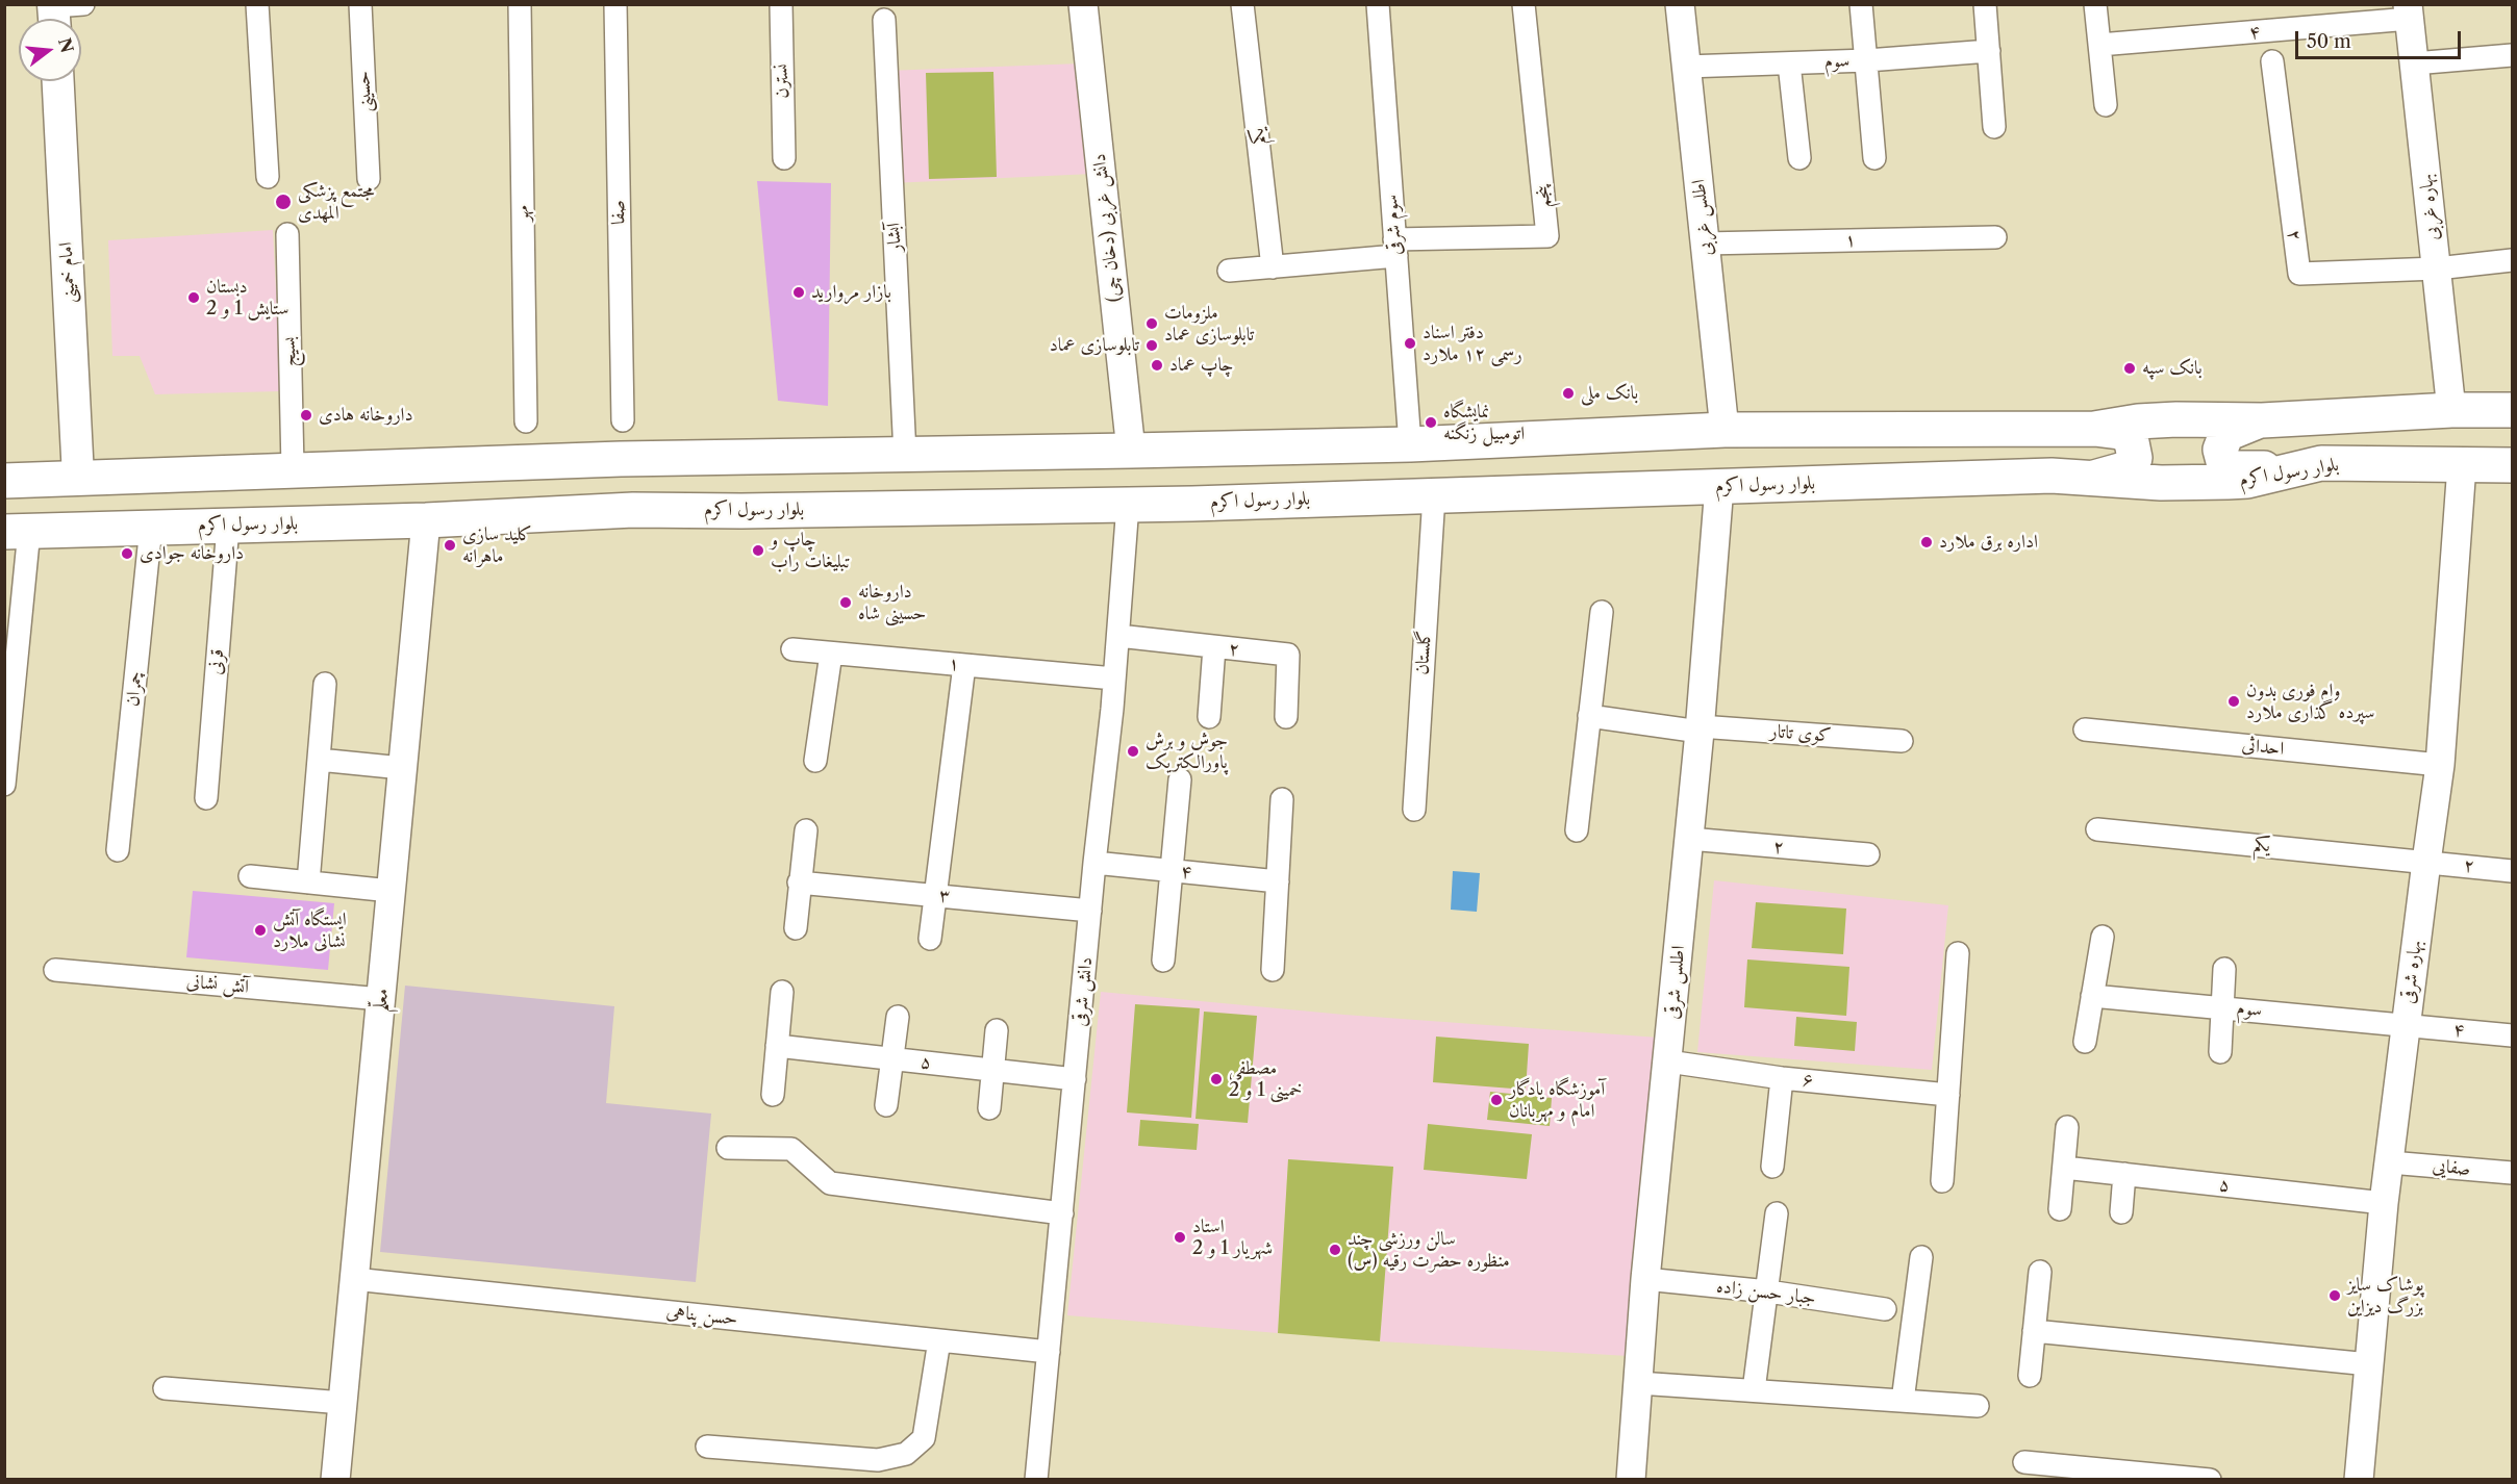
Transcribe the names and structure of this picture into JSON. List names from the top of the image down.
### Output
{
  "streets": {
    "main road": ["امام خمینی", "بلوار رسول اکرم"],
    "street": [
      "۴",
      "سوم",
      "نسترن",
      "حسینی",
      "یکم",
      "پنجم",
      "بهاره غربی",
      "صفا",
      "مهر",
      "اطلس غربی",
      "سوم شرقی",
      "دانش غربی (دخان چی)",
      "۲",
      "آبشار",
      "۱",
      "بسیج",
      "گلستان",
      "قرنی",
      "چمران",
      "کوی تاتار",
      "احداثی",
      "۳",
      "بهاره شرقی",
      "اطلس شرقی",
      "آتش نشانی",
      "دانش شرقی",
      "معلّم",
      "۵",
      "۶",
      "صفایی",
      "جبار حسن زاده",
      "حسن پناهی"
    ]
  },
  "crossings": [
    ["۴", "سوم"],
    ["۴", "بهاره غربی"],
    ["۴", "بهاره شرقی"],
    ["۴", "دانش شرقی"],
    ["سوم", "اطلس غربی"],
    ["سوم", "بهاره شرقی"],
    ["یکم", "۲"],
    ["یکم", "بهاره شرقی"],
    ["پنجم", "سوم شرقی"],
    ["بهاره غربی", "۲"],
    ["اطلس غربی", "۱"],
    ["۲", "بهاره شرقی"],
    ["۲", "اطلس شرقی"],
    ["۲", "دانش شرقی"],
    ["۱", "دانش شرقی"],
    ["بلوار رسول اکرم", "گلستان"],
    ["بلوار رسول اکرم", "قرنی"],
    ["بلوار رسول اکرم", "چمران"],
    ["بلوار رسول اکرم", "بهاره شرقی"],
    ["بلوار رسول اکرم", "اطلس شرقی"],
    ["بلوار رسول اکرم", "دانش شرقی"],
    ["بلوار رسول اکرم", "معلّم"],
    ["کوی تاتار", "اطلس شرقی"],
    ["احداثی", "بهاره شرقی"],
    ["۳", "دانش شرقی"],
    ["بهاره شرقی", "۵"],
    ["بهاره شرقی", "صفایی"],
    ["اطلس شرقی", "۶"],
    ["اطلس شرقی", "جبار حسن زاده"],
    ["آتش نشانی", "معلّم"],
    ["دانش شرقی", "۵"],
    ["دانش شرقی", "حسن پناهی"],
    ["معلّم", "حسن پناهی"]
  ],
  "places": [
    "مجتمع پزشکی المهدی",
    "بازار مروارید",
    "دبستان ستایش 1 و 2",
    "ملزومات تابلوسازی عماد",
    "دفتر اسناد رسمی ۱۲ ملارد",
    "تابلوسازی عماد",
    "چاپ عماد",
    "بانک سپه",
    "بانک ملی",
    "داروخانه هادی",
    "نمایشگاه اتومبیل زنگنه",
    "اداره برق ملارد",
    "کلید سازی ماهرانه",
    "چاپ و تبلیغات راب",
    "داروخانه جوادی",
    "داروخانه حسینی شاه",
    "وام فوری بدون سپرده گذاری ملارد",
    "جوش و برش پاورالکتریک",
    "ایستگاه آتش نشانی ملارد",
    "مصطفی خمینی 1 و 2",
    "آموزشگاه یادگار امام و مهربانان",
    "استاد شهریار 1 و 2",
    "سالن ورزشی چند منظوره حضرت رقیه (س)",
    "پوشاک سایز بزرگ دیزاین"
  ],
  "scale_bar": "50 m",
  "north": "right"
}
